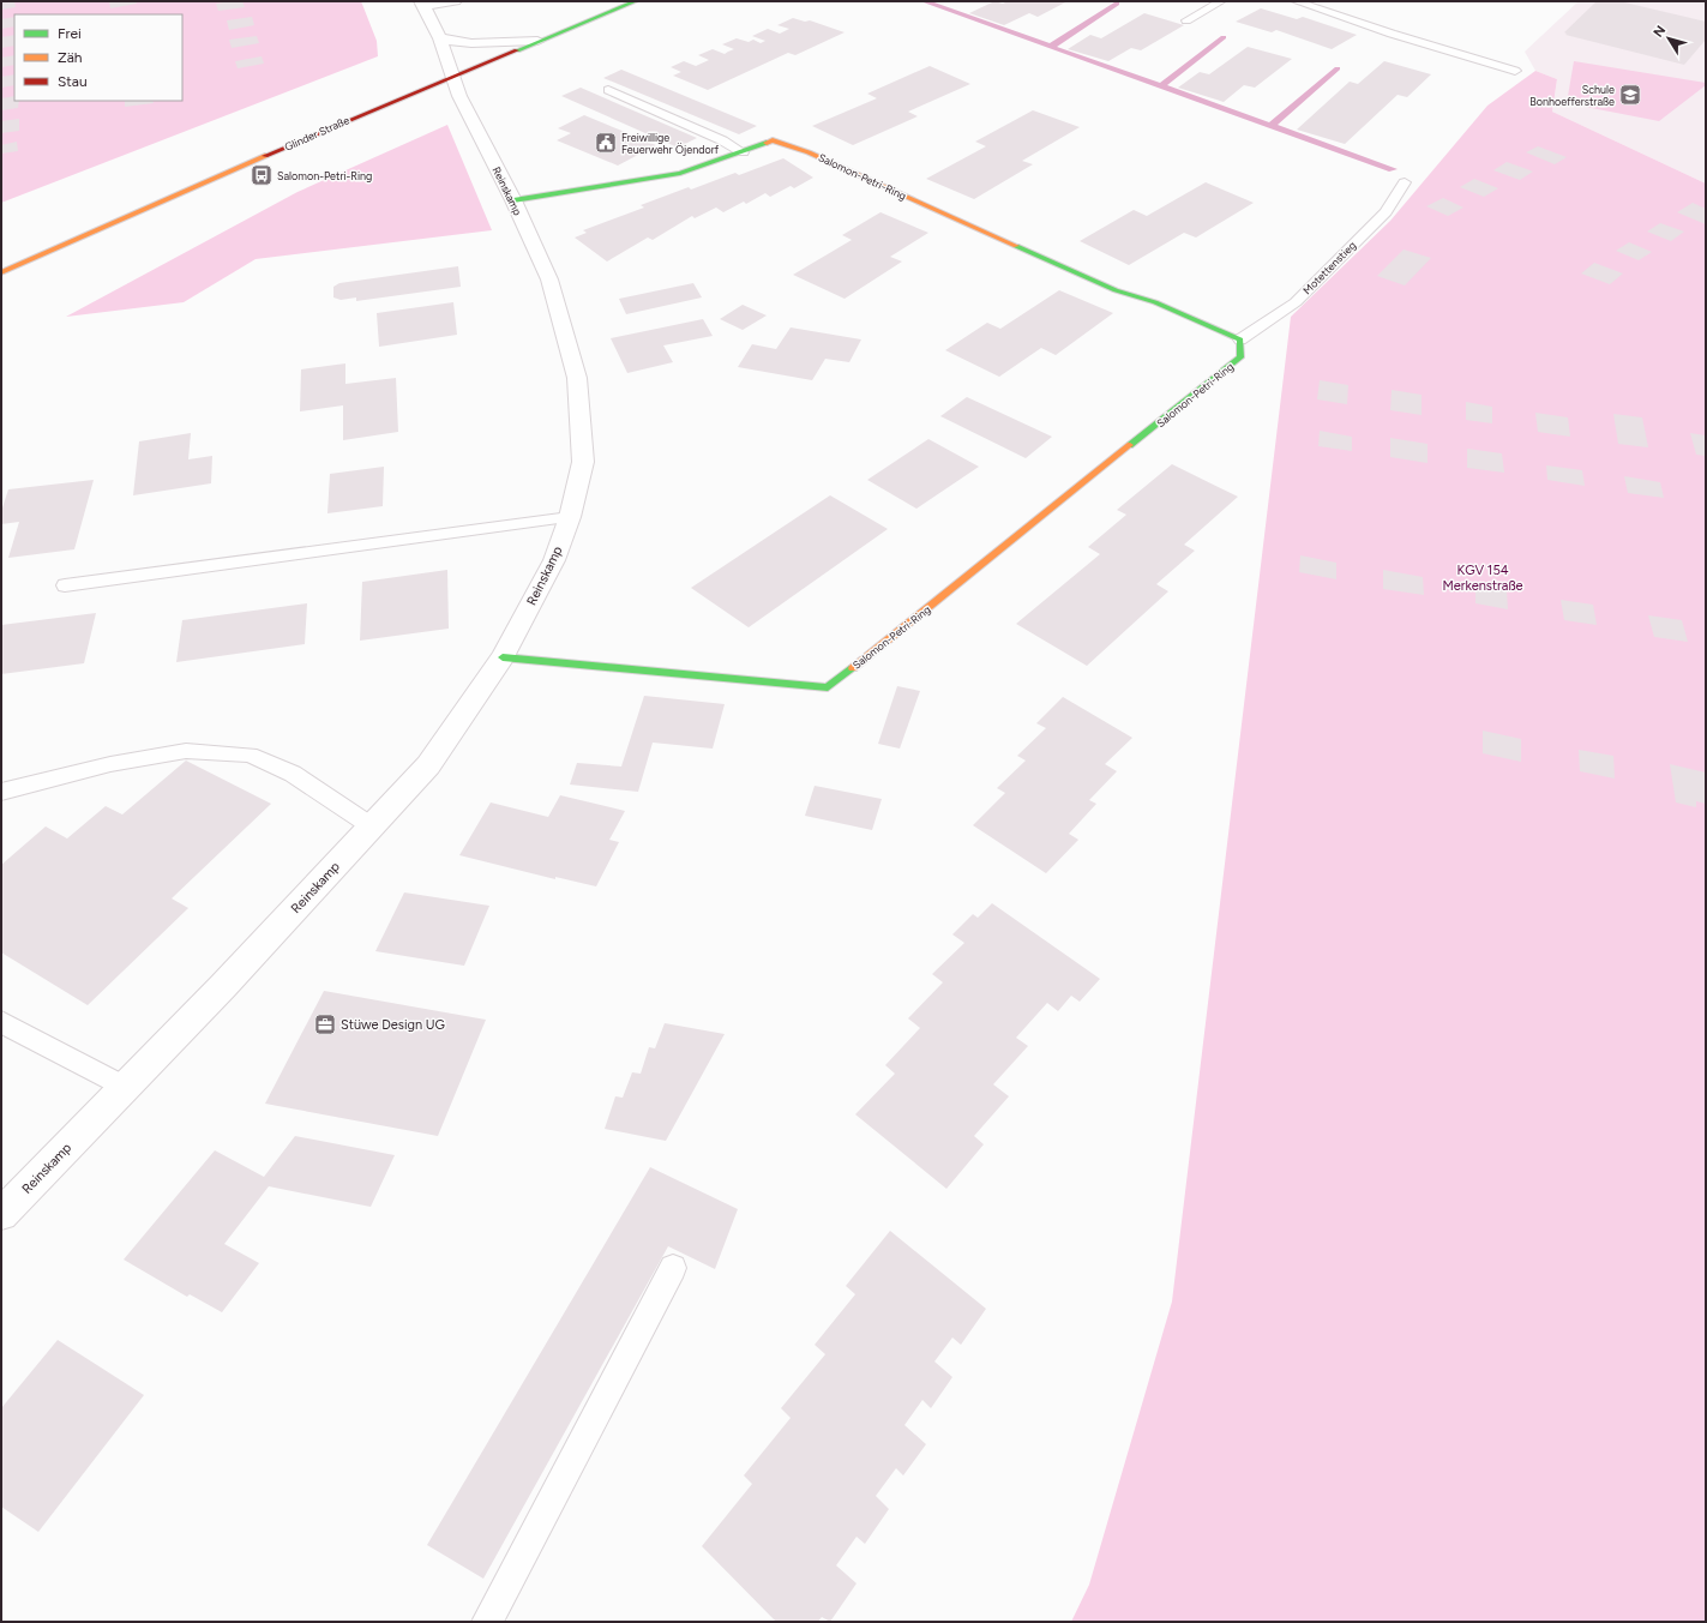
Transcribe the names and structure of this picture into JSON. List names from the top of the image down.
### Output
{
  "streets": {
    "street": ["Glinder Straße", "Salomon-Petri-Ring", "Reinskamp"],
    "lane": ["Motettenstieg"]
  },
  "crossings": [
    ["Glinder Straße", "Reinskamp"],
    ["Salomon-Petri-Ring", "Reinskamp"],
    ["Salomon-Petri-Ring", "Motettenstieg"]
  ],
  "parks": ["KGV 154 Merkenstraße"],
  "places": {
    "school or university": ["Schule Bonhoefferstraße"],
    "public building": ["Freiwillige Feuerwehr Öjendorf"],
    "bus stop": ["Salomon-Petri-Ring"],
    "office": ["Stüwe Design UG"]
  },
  "legend": ["Frei", "Zäh", "Stau"],
  "north": "top left"
}
